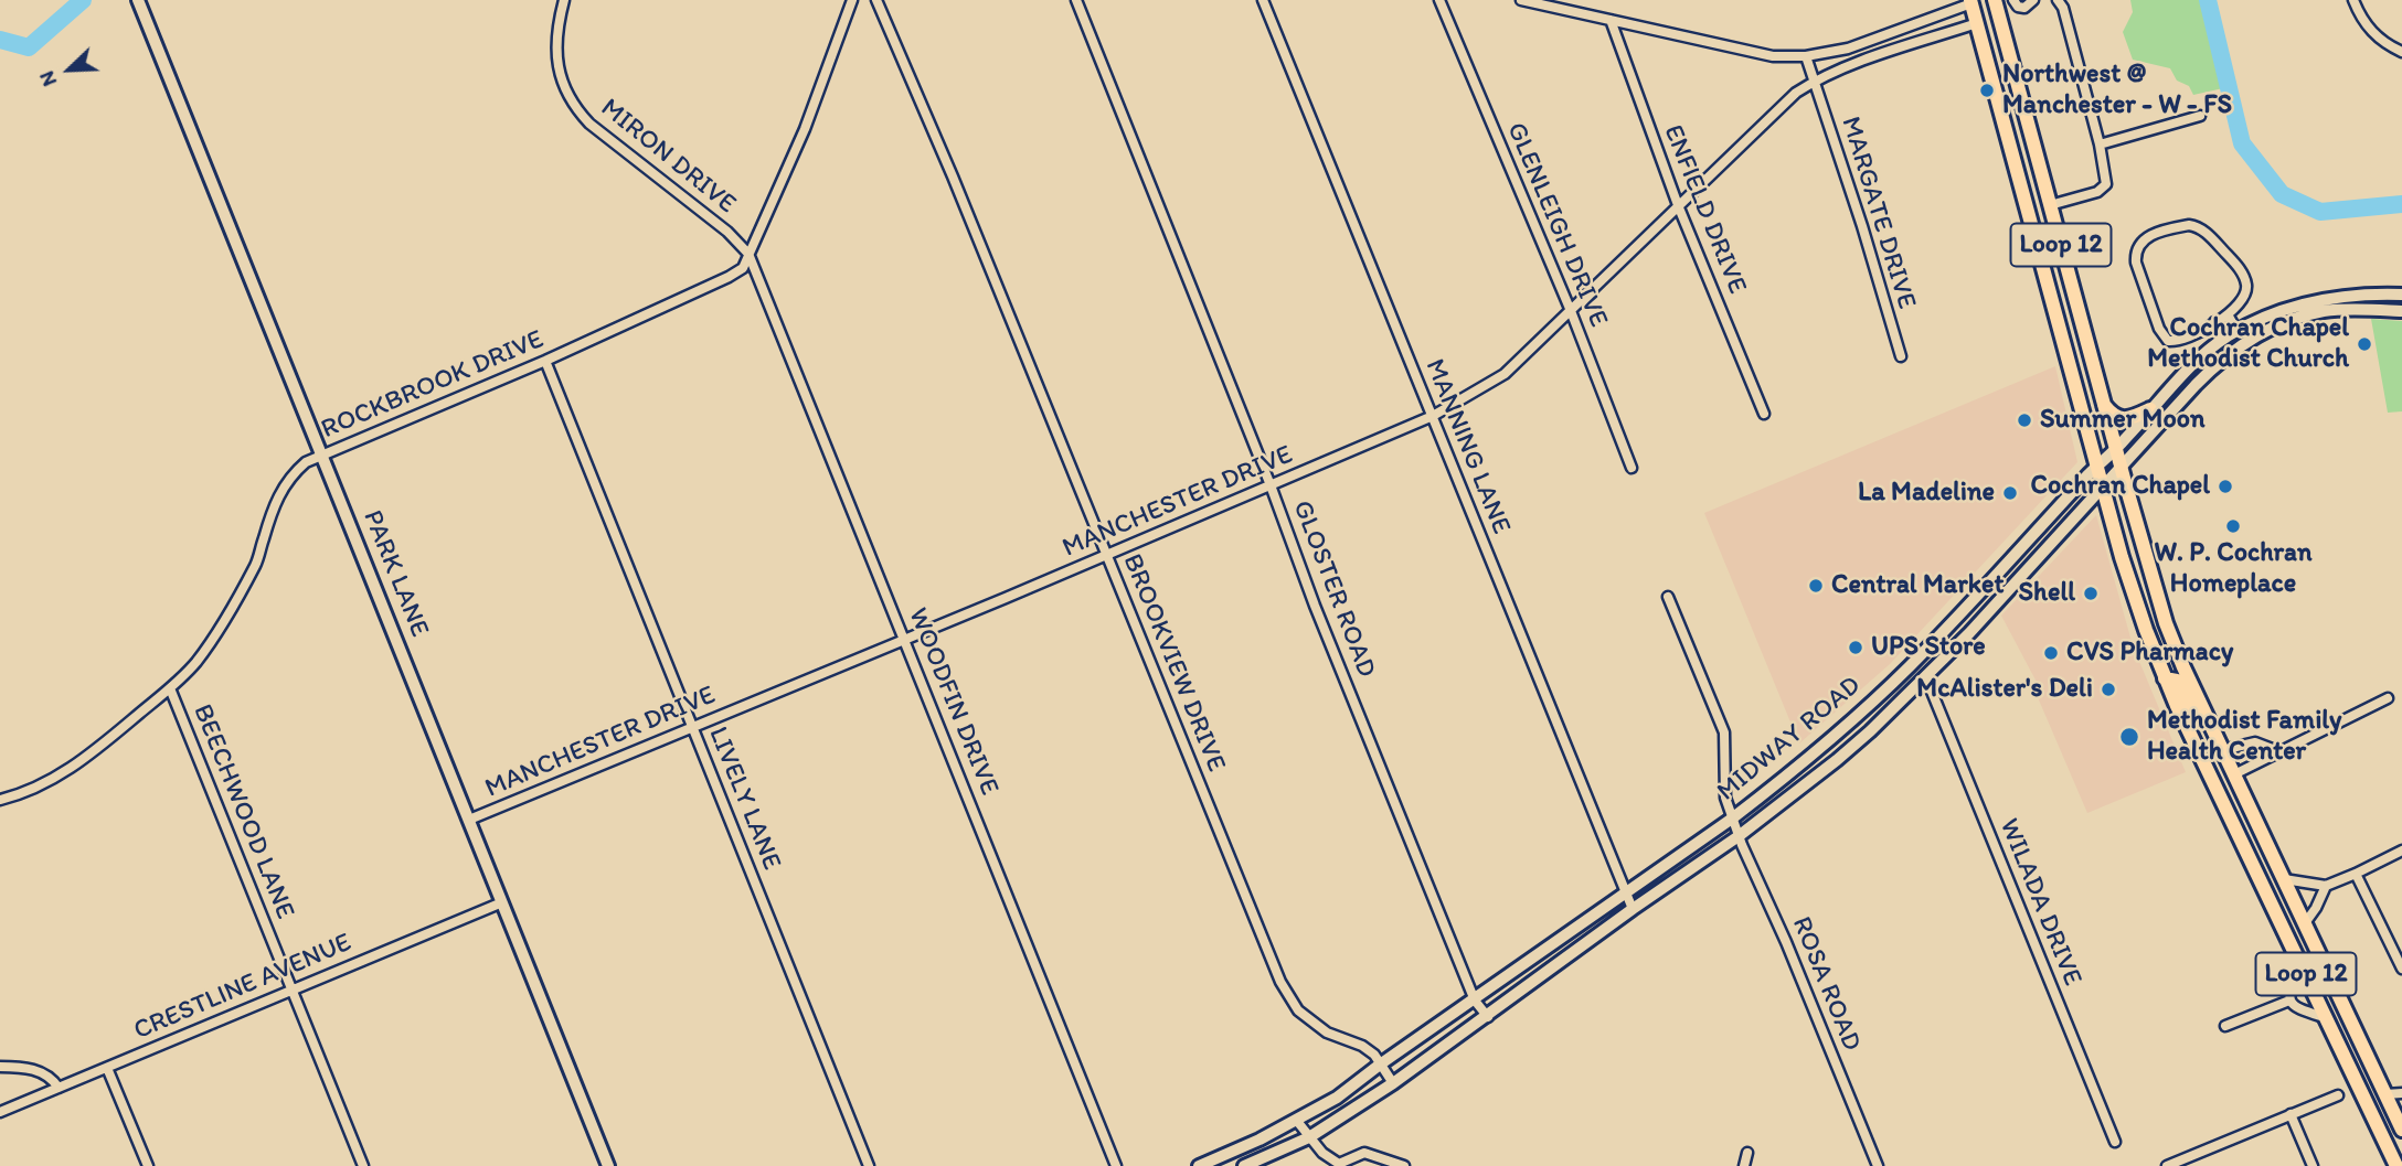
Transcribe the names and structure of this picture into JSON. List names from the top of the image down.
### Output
{
  "streets": {
    "main road": ["Loop 12", "PARK LANE", "MIDWAY ROAD"],
    "street": [
      "MIRON DRIVE",
      "ENFIELD DRIVE",
      "MARGATE DRIVE",
      "GLENLEIGH DRIVE",
      "ROCKBROOK DRIVE",
      "MANNING LANE",
      "MANCHESTER DRIVE",
      "GLOSTER ROAD",
      "BROOKVIEW DRIVE",
      "WOODFIN DRIVE",
      "LIVELY LANE",
      "BEECHWOOD LANE",
      "WILADA DRIVE",
      "ROSA ROAD",
      "CRESTLINE AVENUE"
    ]
  },
  "crossings": [
    ["MIRON DRIVE", "ROCKBROOK DRIVE"],
    ["MIRON DRIVE", "WOODFIN DRIVE"],
    ["ENFIELD DRIVE", "MANCHESTER DRIVE"],
    ["MARGATE DRIVE", "MANCHESTER DRIVE"],
    ["GLENLEIGH DRIVE", "MANCHESTER DRIVE"],
    ["Loop 12", "MIDWAY ROAD"],
    ["ROCKBROOK DRIVE", "PARK LANE"],
    ["ROCKBROOK DRIVE", "WOODFIN DRIVE"],
    ["ROCKBROOK DRIVE", "LIVELY LANE"],
    ["ROCKBROOK DRIVE", "BEECHWOOD LANE"],
    ["MANNING LANE", "MANCHESTER DRIVE"],
    ["MANNING LANE", "MIDWAY ROAD"],
    ["MANCHESTER DRIVE", "PARK LANE"],
    ["MANCHESTER DRIVE", "GLOSTER ROAD"],
    ["MANCHESTER DRIVE", "BROOKVIEW DRIVE"],
    ["MANCHESTER DRIVE", "WOODFIN DRIVE"],
    ["MANCHESTER DRIVE", "LIVELY LANE"],
    ["PARK LANE", "CRESTLINE AVENUE"],
    ["GLOSTER ROAD", "MIDWAY ROAD"],
    ["BROOKVIEW DRIVE", "MIDWAY ROAD"],
    ["MIDWAY ROAD", "WILADA DRIVE"],
    ["MIDWAY ROAD", "ROSA ROAD"],
    ["BEECHWOOD LANE", "CRESTLINE AVENUE"]
  ],
  "places": [
    "Northwest @ Manchester - W - FS",
    "Cochran Chapel Methodist Church",
    "Summer Moon",
    "Cochran Chapel",
    "La Madeline",
    "W. P. Cochran Homeplace",
    "Central Market",
    "Shell",
    "UPS Store",
    "CVS Pharmacy",
    "McAlister's Deli",
    "Methodist Family Health Center"
  ],
  "north": "bottom left"
}
